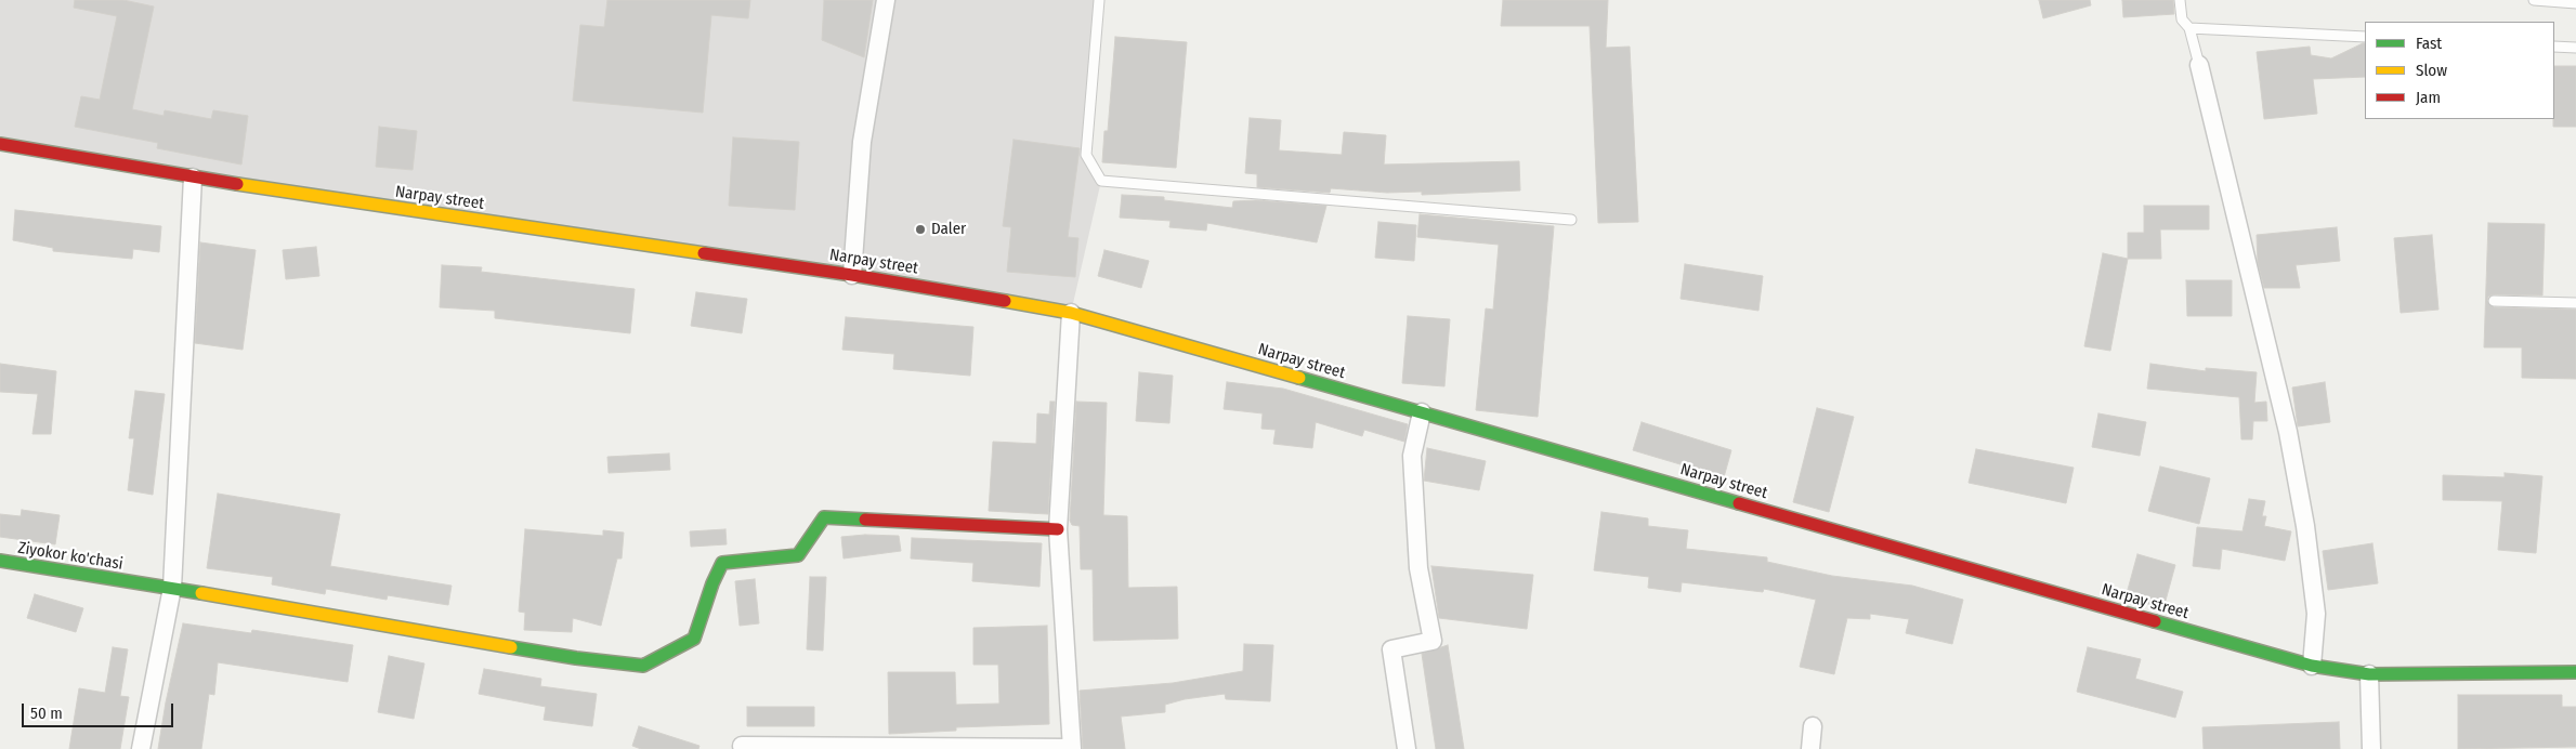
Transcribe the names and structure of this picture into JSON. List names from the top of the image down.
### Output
{
  "streets": {
    "main road": ["Narpay street", "Ziyokor ko'chasi"]
  },
  "places": ["Daler"],
  "legend": ["Fast", "Slow", "Jam"],
  "scale_bar": "50 m"
}
